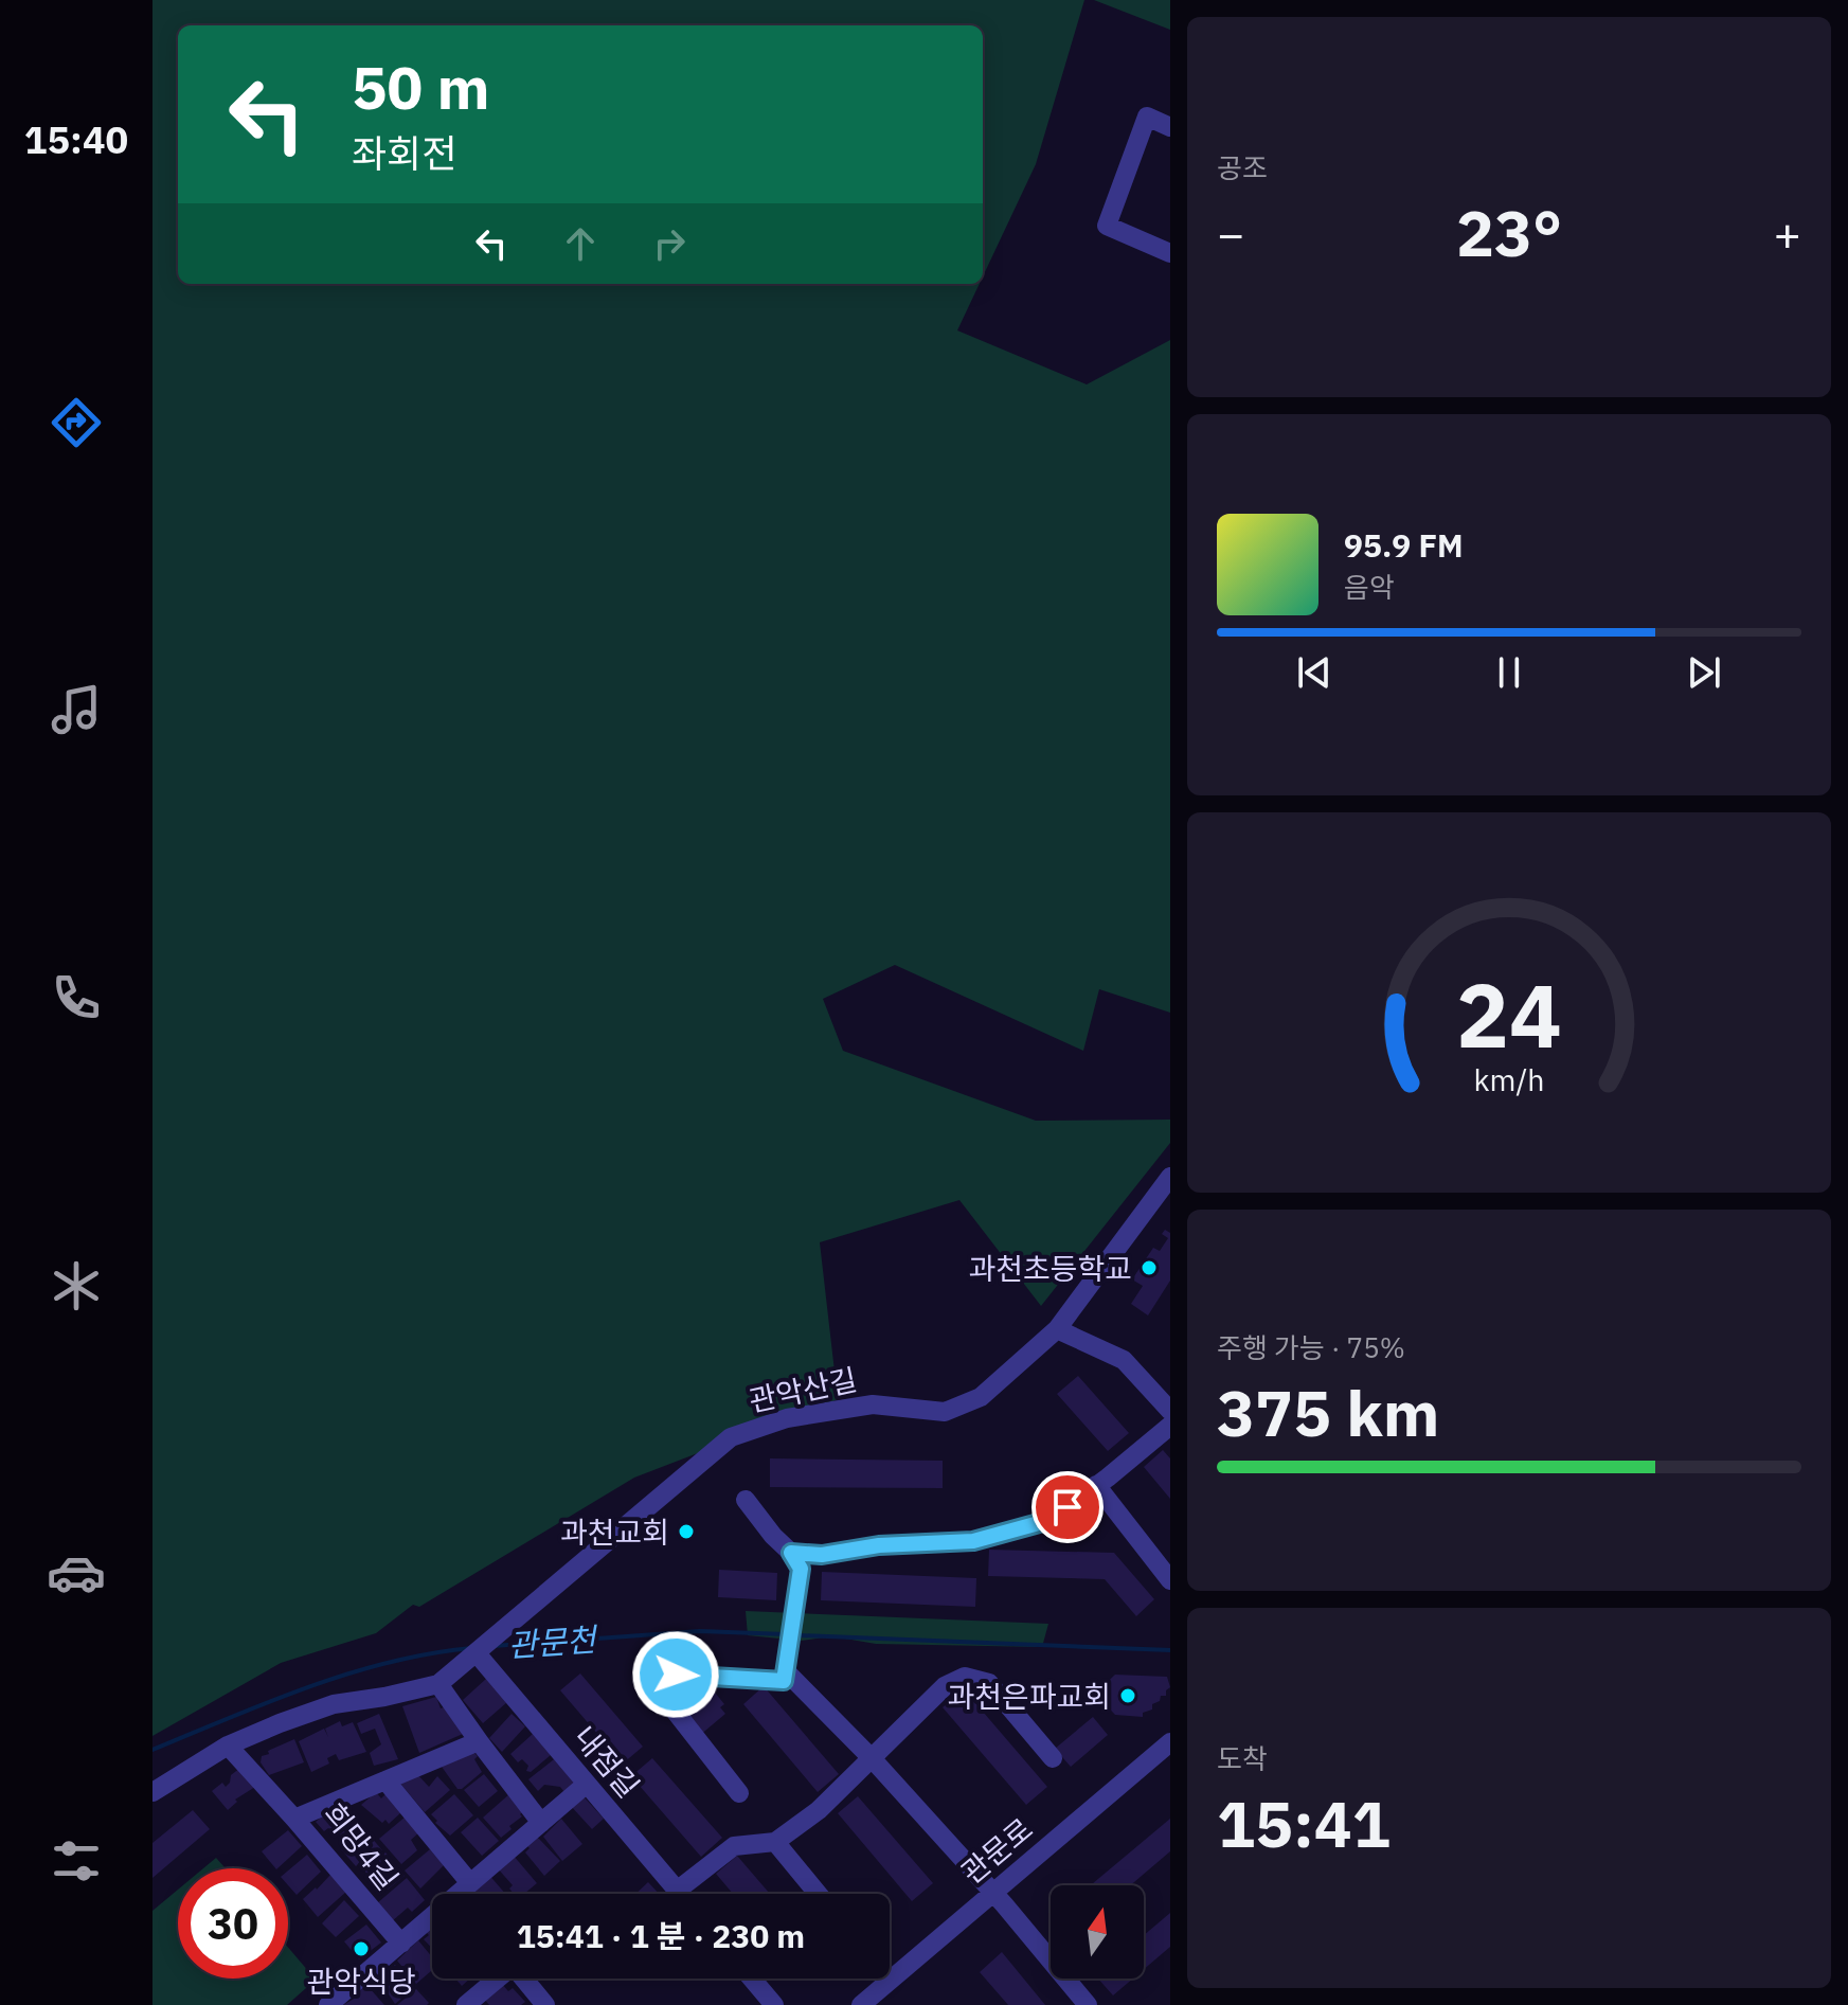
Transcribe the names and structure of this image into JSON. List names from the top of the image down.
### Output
{
  "streets": {
    "street": [
      "관악산길",
      "내점길",
      "희망4길",
      "관문로"
    ]
  },
  "crossings": [
    ["관악산길", "내점길"]
  ],
  "water": ["관문천"],
  "places": [
    "과천초등학교",
    "과천교회",
    "과천은파교회",
    "관악식당"
  ],
  "north": "top",
  "page": {
    "tabs": "15:40",
    "tile": [
      "공조",
      ["주행 가능 · 75%", "375 km"],
      ["도착", "15:41"]
    ],
    "turn": ["50 m", "좌회전"],
    "heat": ["−", "23°", "+"],
    "song": ["95.9 FM", "음악"],
    "limit": "30",
    "trip": "15:41 · 1 분 · 230 m",
    "gauge": ["24", "km/h"]
  }
}
